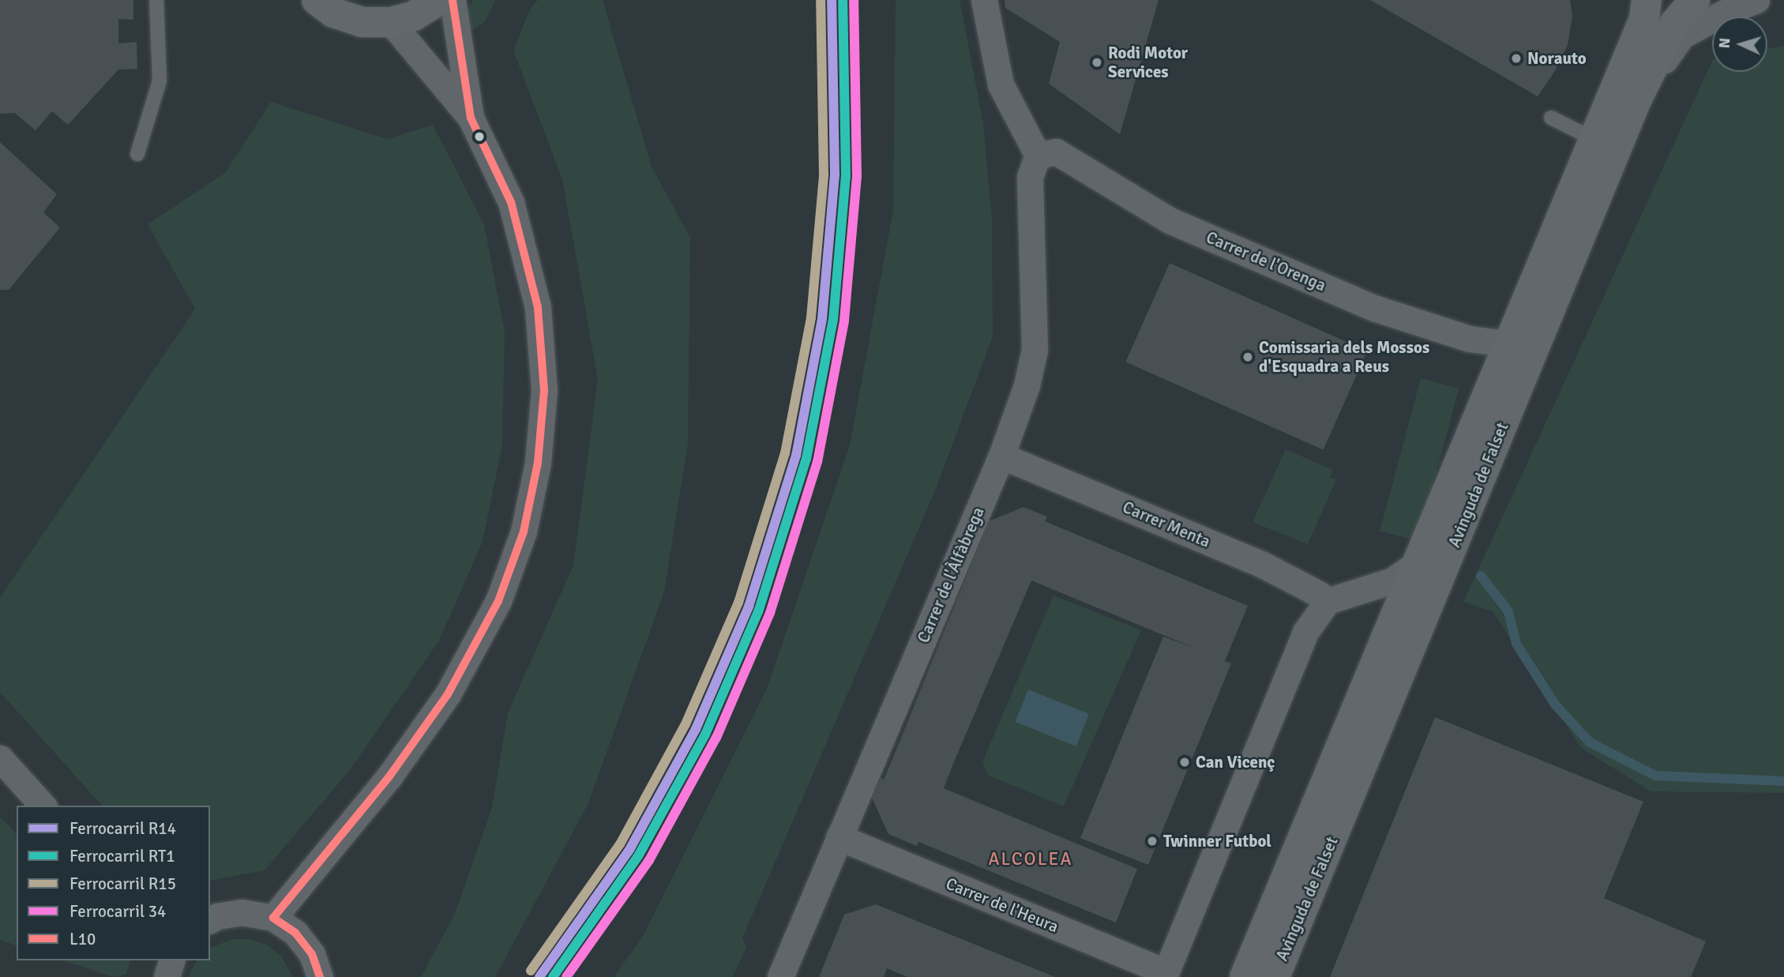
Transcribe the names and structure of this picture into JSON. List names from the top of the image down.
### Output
{
  "streets": {
    "main road": ["Avinguda de Falset"],
    "street": [
      "Carrer de l'Orenga",
      "Carrer Menta",
      "Carrer de l'Àlfàbrega",
      "Carrer de l'Heura"
    ]
  },
  "crossings": [
    ["Carrer de l'Orenga", "Avinguda de Falset"],
    ["Carrer de l'Orenga", "Carrer de l'Àlfàbrega"],
    ["Carrer Menta", "Carrer de l'Àlfàbrega"],
    ["Carrer de l'Àlfàbrega", "Carrer de l'Heura"]
  ],
  "districts": ["ALCOLEA"],
  "places": [
    "Norauto",
    "Rodi Motor Services",
    "Comissaria dels Mossos d'Esquadra a Reus",
    "Can Vicenç",
    "Twinner Futbol"
  ],
  "lines": [
    "rail line R14",
    "rail line RT1",
    "rail line R15",
    "rail line 34",
    "transit line L10"
  ],
  "legend": [
    "Ferrocarril R14",
    "Ferrocarril RT1",
    "Ferrocarril R15",
    "Ferrocarril 34",
    "L10"
  ],
  "north": "left"
}
